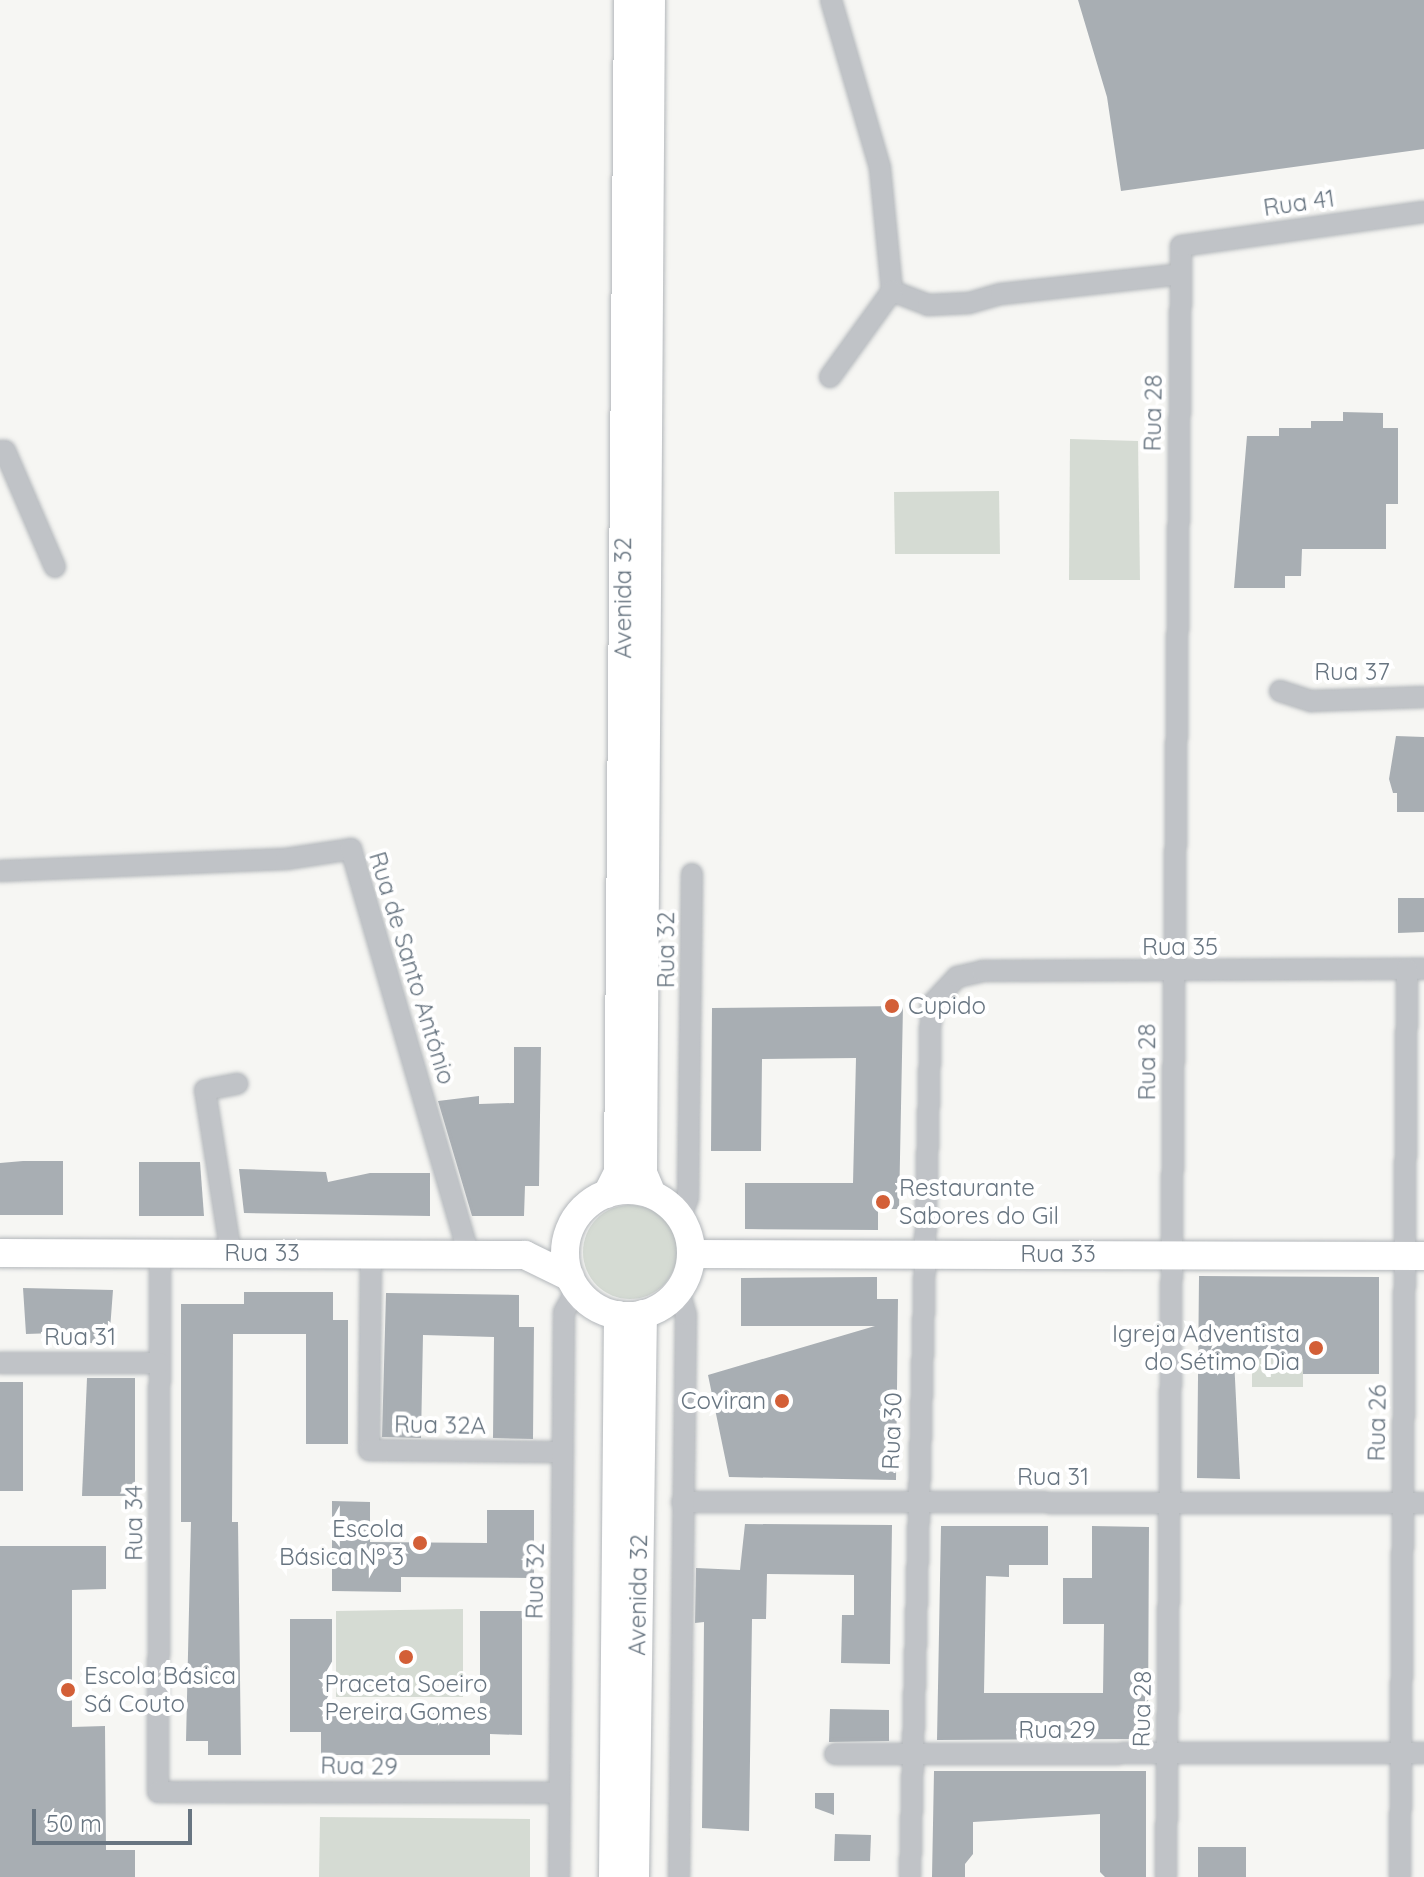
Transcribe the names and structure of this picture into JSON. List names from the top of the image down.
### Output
{
  "streets": {
    "main road": ["Avenida 32", "Rua 33"],
    "street": [
      "Rua 41",
      "Rua 28",
      "Rua 37",
      "Rua 35",
      "Rua 32",
      "Rua de Santo António",
      "Rua 31",
      "Rua 26",
      "Rua 32A",
      "Rua 30",
      "Rua 34",
      "Rua 29"
    ]
  },
  "crossings": [
    ["Rua 41", "Rua 28"],
    ["Rua 28", "Rua 35"],
    ["Rua 28", "Rua 33"],
    ["Rua 28", "Rua 31"],
    ["Rua 28", "Rua 29"],
    ["Avenida 32", "Rua 32"],
    ["Avenida 32", "Rua 33"],
    ["Rua 35", "Rua 26"],
    ["Rua 35", "Rua 30"],
    ["Rua 32", "Rua 33"],
    ["Rua 32", "Rua 32A"],
    ["Rua 32", "Rua 29"],
    ["Rua de Santo António", "Rua 33"],
    ["Rua 33", "Rua 26"],
    ["Rua 33", "Rua 32A"],
    ["Rua 33", "Rua 30"],
    ["Rua 33", "Rua 34"],
    ["Rua 31", "Rua 26"],
    ["Rua 31", "Rua 30"],
    ["Rua 31", "Rua 34"],
    ["Rua 26", "Rua 29"],
    ["Rua 30", "Rua 29"],
    ["Rua 34", "Rua 29"]
  ],
  "places": [
    "Cupido",
    "Restaurante Sabores do Gil",
    "Igreja Adventista do Sétimo Dia",
    "Coviran",
    "Escola Básica Nº 3",
    "Praceta Soeiro Pereira Gomes",
    "Escola Básica Sá Couto"
  ],
  "scale_bar": "50 m"
}
